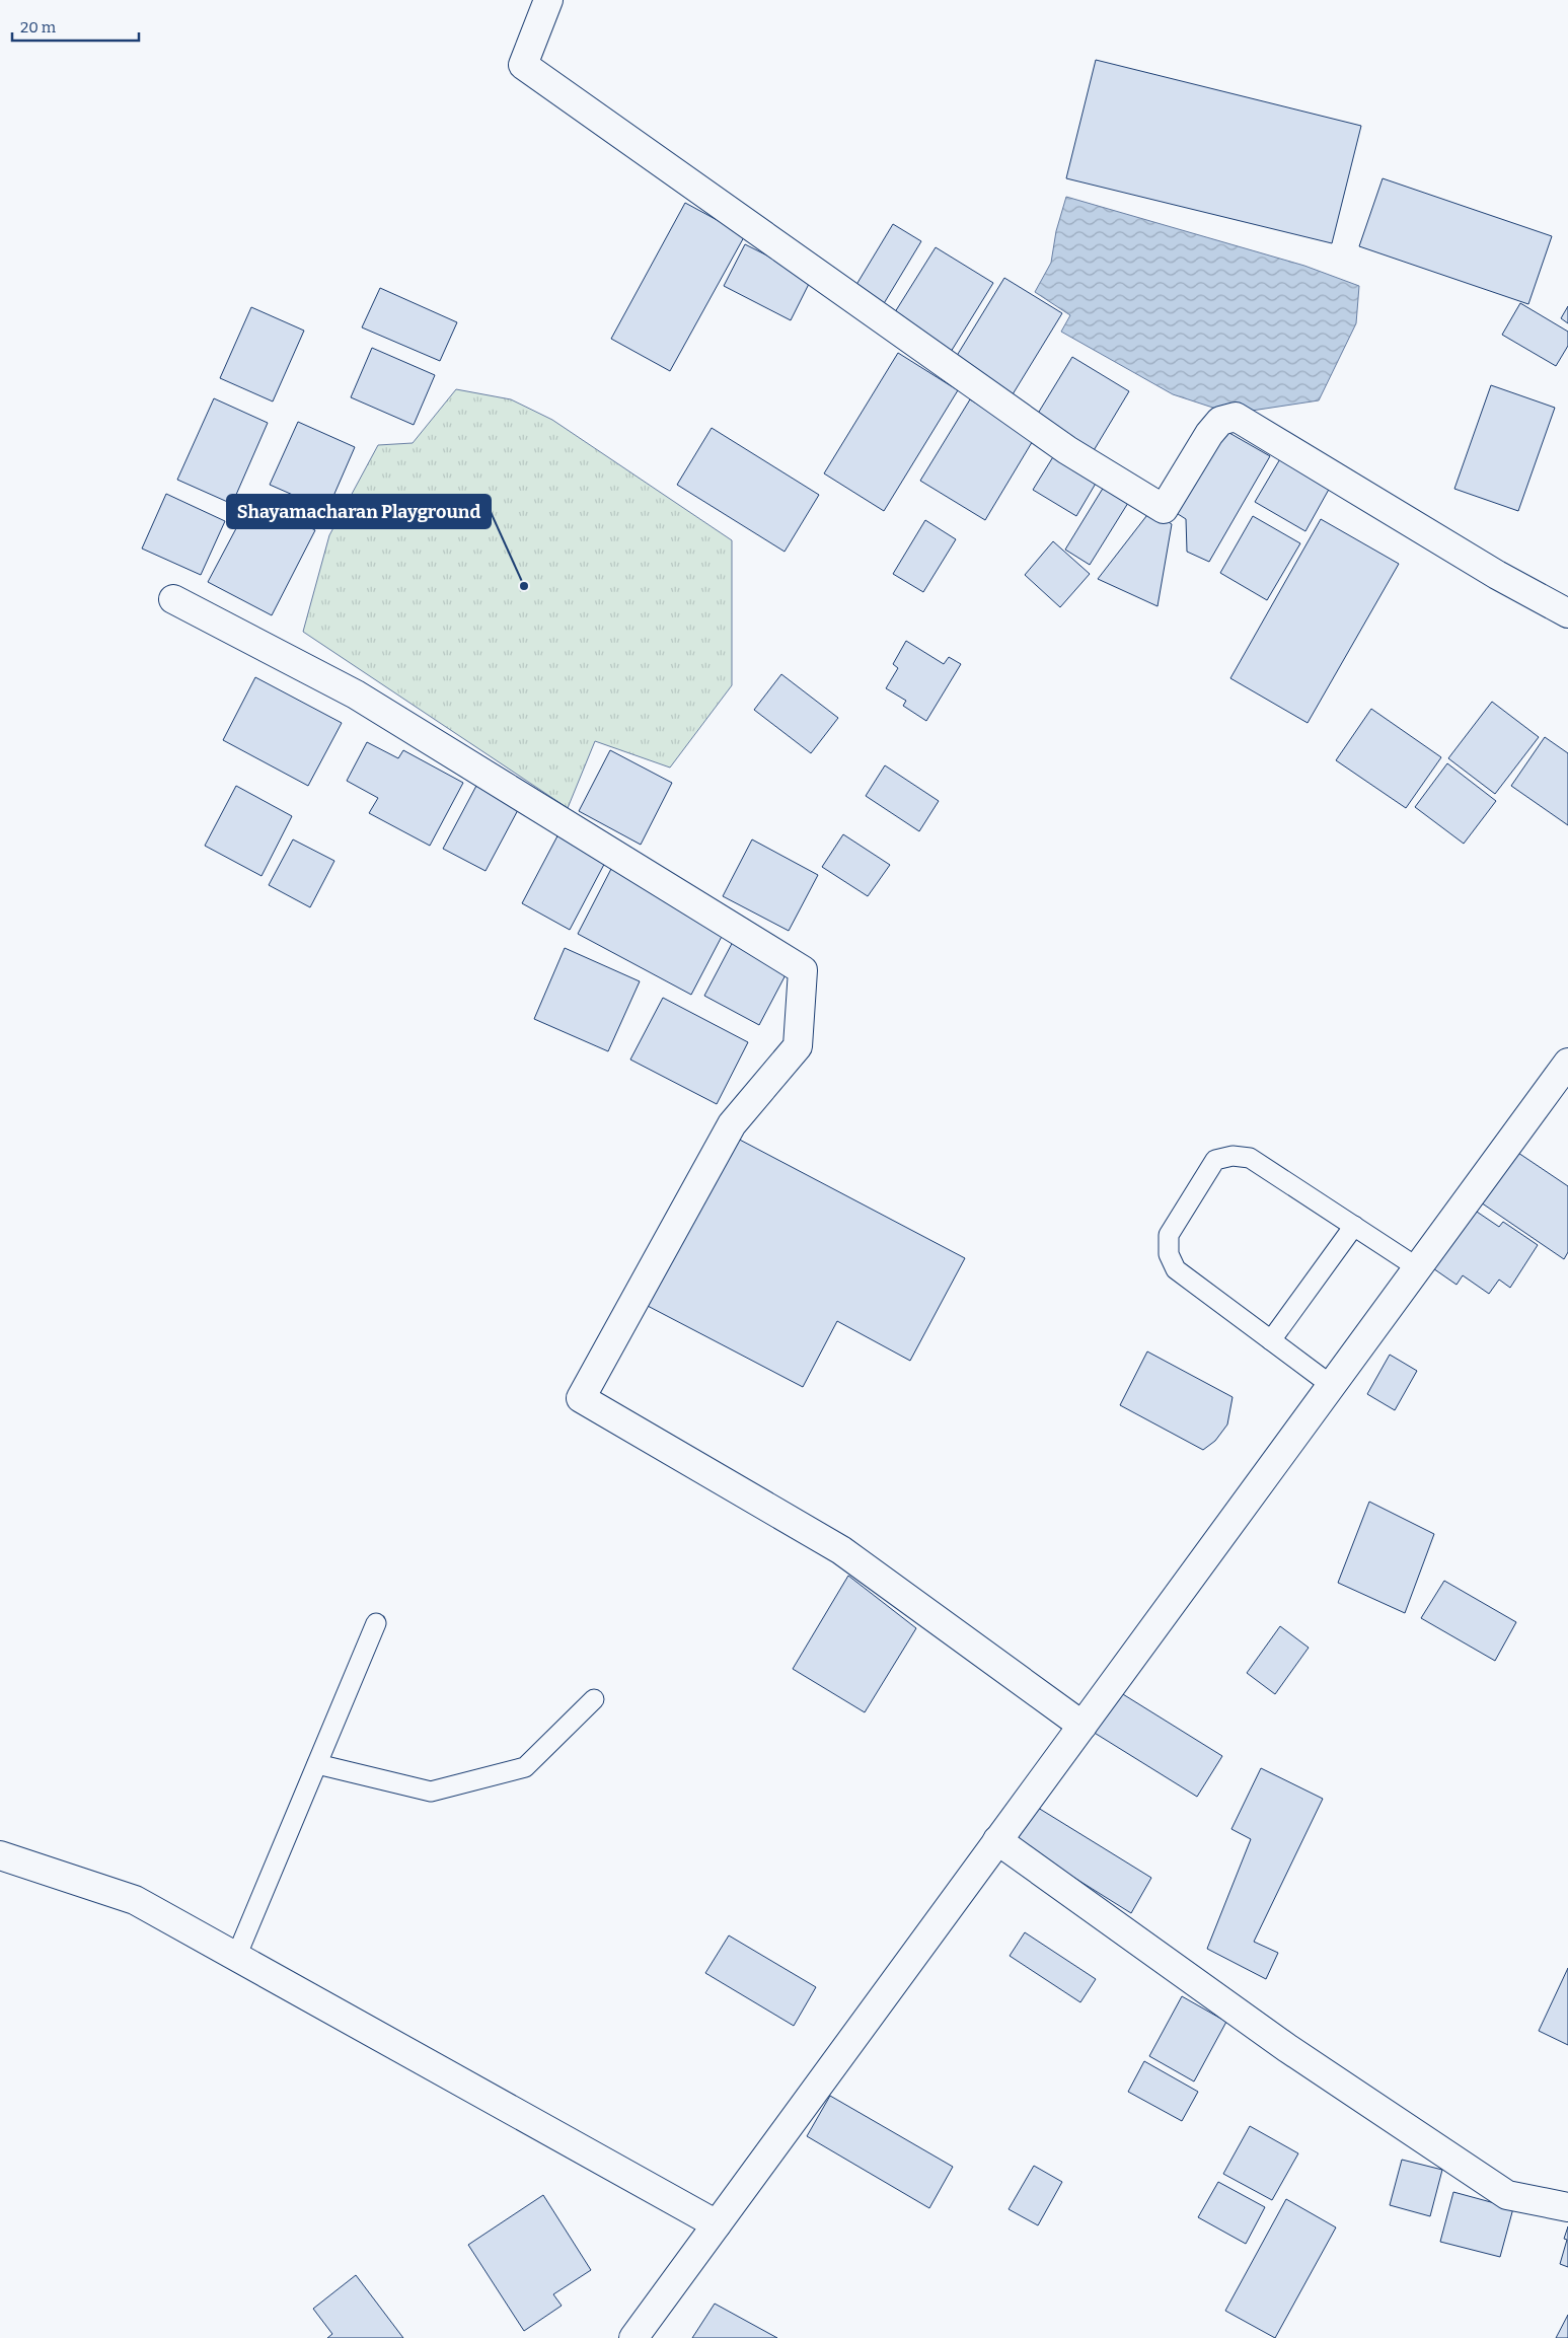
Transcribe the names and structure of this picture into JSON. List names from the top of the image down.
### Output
{
  "places": ["Shayamacharan Playground"],
  "scale_bar": "20 m"
}
